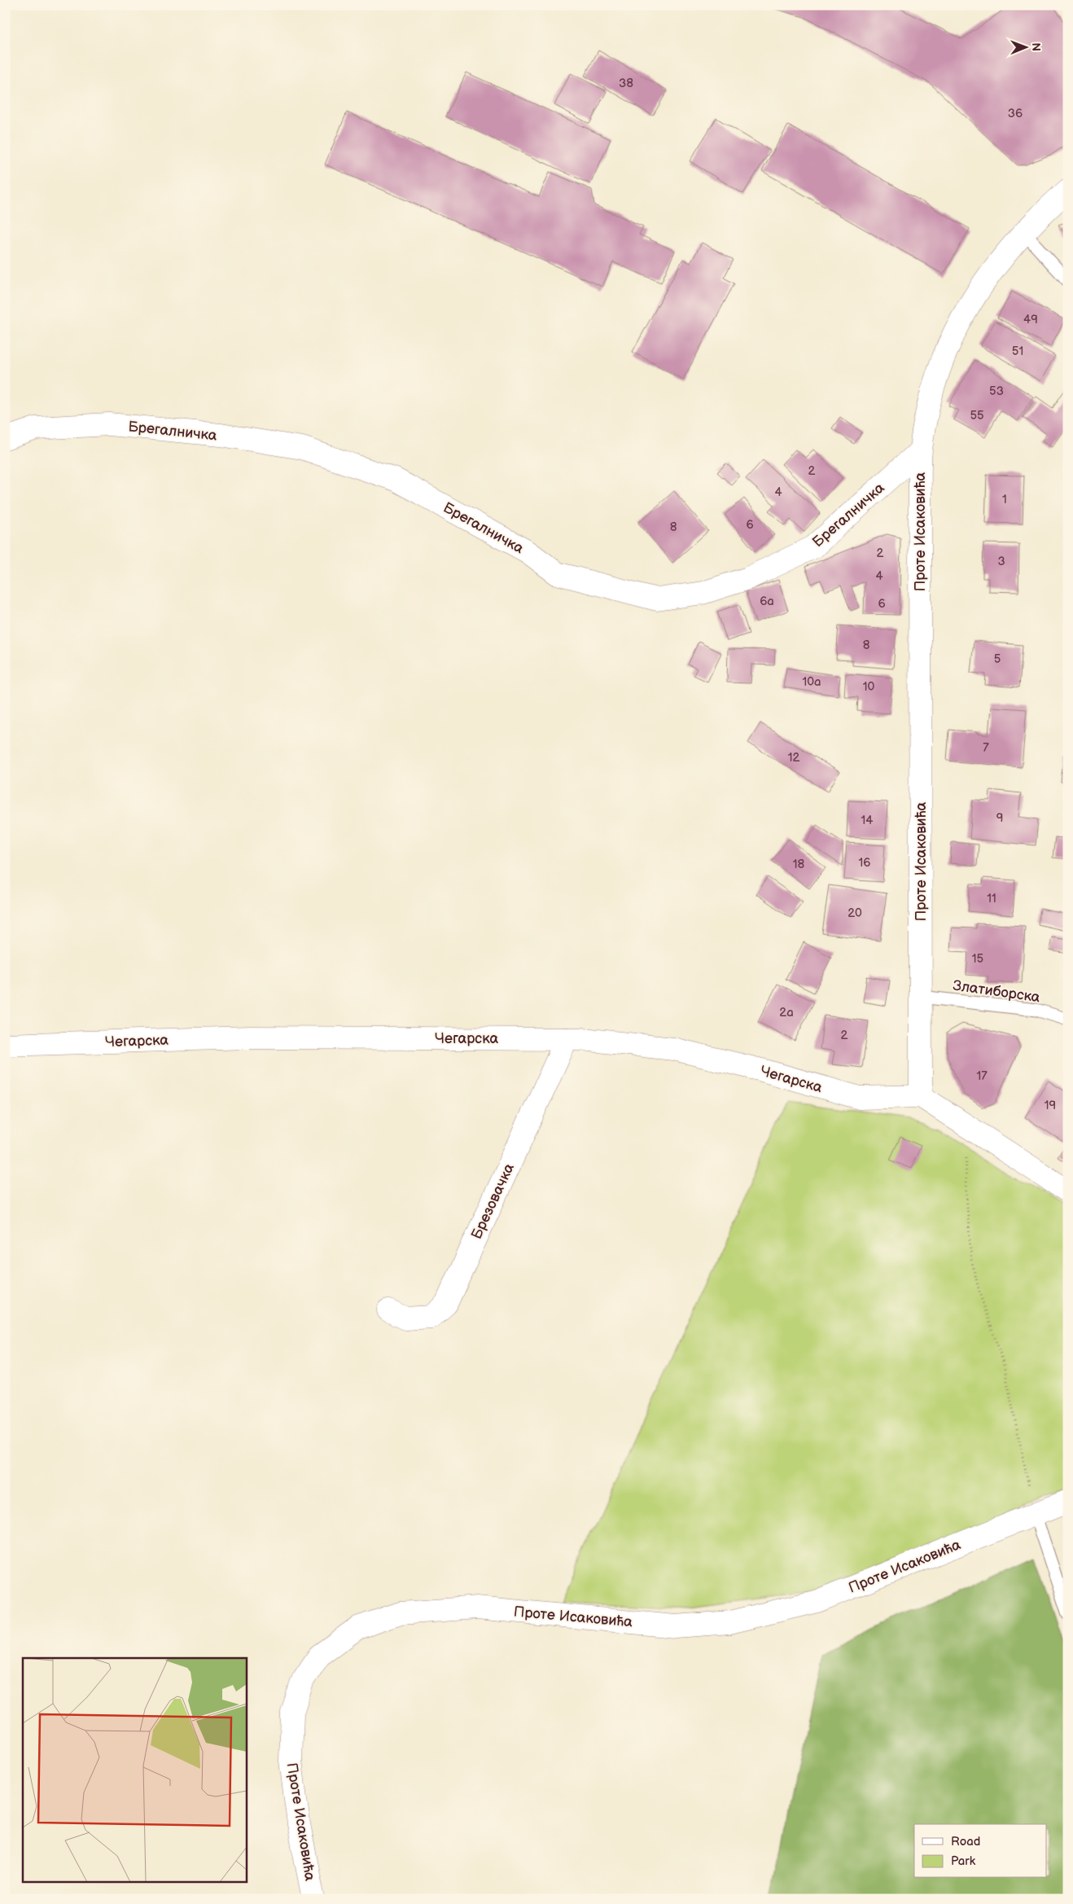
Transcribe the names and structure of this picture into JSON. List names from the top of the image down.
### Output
{
  "streets": {
    "street": [
      "Брегалничка",
      "Проте Исаковића",
      "Чегарска",
      "Брезовачка"
    ],
    "lane": ["Златиборска"]
  },
  "crossings": [
    ["Брегалничка", "Проте Исаковића"],
    ["Проте Исаковића", "Златиборска"],
    ["Проте Исаковића", "Чегарска"],
    ["Чегарска", "Брезовачка"]
  ],
  "house_numbers": [
    "38",
    "36",
    "49",
    "51",
    "53",
    "55",
    "2",
    "4",
    "1",
    "6",
    "8",
    "2",
    "3",
    "4",
    "6a",
    "6",
    "8",
    "5",
    "10a",
    "10",
    "7",
    "12",
    "9",
    "14",
    "16",
    "18",
    "11",
    "20",
    "15",
    "2a",
    "2",
    "17",
    "19"
  ],
  "legend": ["Road", "Park"],
  "north": "right"
}
